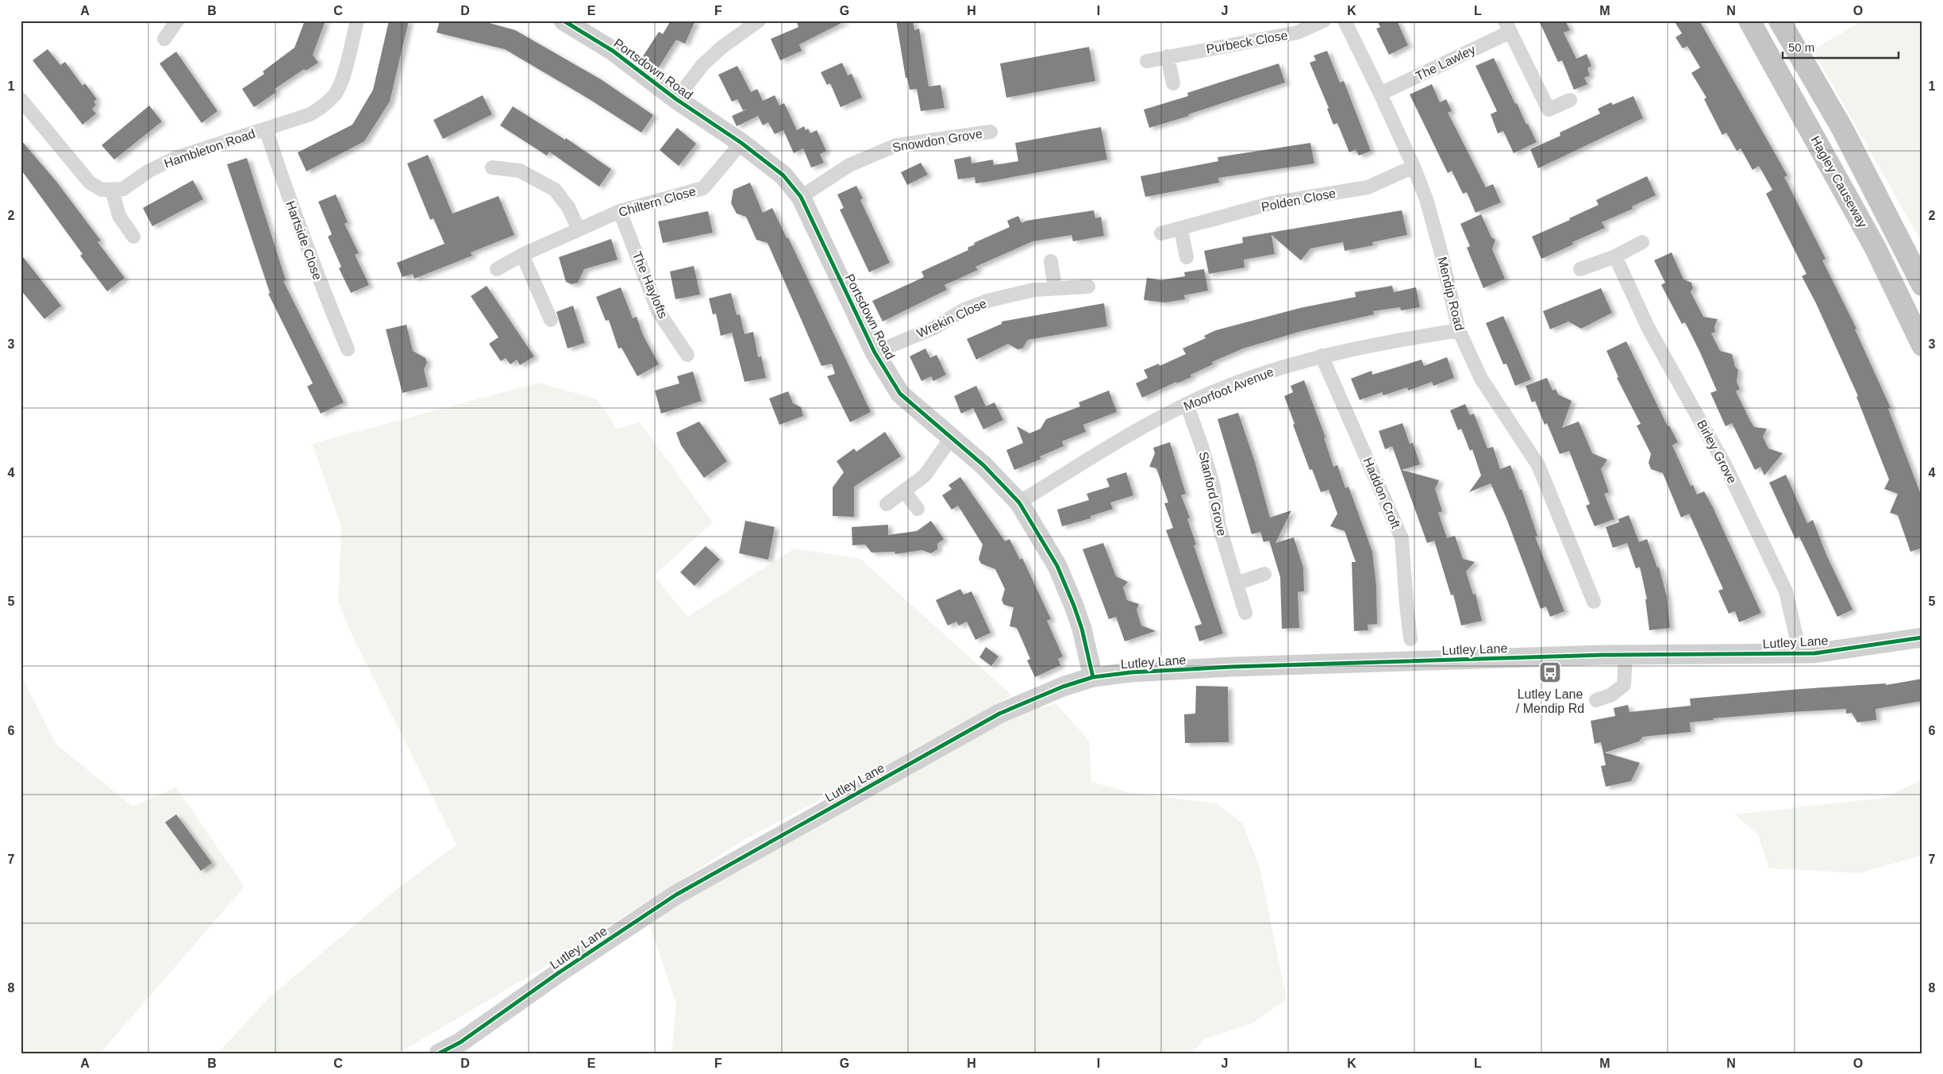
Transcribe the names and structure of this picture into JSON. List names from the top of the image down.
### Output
{
  "streets": {
    "highway": ["Hagley Causeway"],
    "street": [
      "Purbeck Close",
      "The Lawley",
      "Portsdown Road",
      "Snowdon Grove",
      "Hambleton Road",
      "Polden Close",
      "Chiltern Close",
      "Hartside Close",
      "The Haylofts",
      "Mendip Road",
      "Wrekin Close",
      "Moorfoot Avenue",
      "Birley Grove",
      "Haddon Croft",
      "Stanford Grove",
      "Lutley Lane"
    ]
  },
  "crossings": [
    ["The Lawley", "Mendip Road"],
    ["Portsdown Road", "Snowdon Grove"],
    ["Portsdown Road", "Chiltern Close"],
    ["Portsdown Road", "Wrekin Close"],
    ["Portsdown Road", "Moorfoot Avenue"],
    ["Portsdown Road", "Lutley Lane"],
    ["Hambleton Road", "Hartside Close"],
    ["Polden Close", "Mendip Road"],
    ["Chiltern Close", "The Haylofts"],
    ["Mendip Road", "Moorfoot Avenue"],
    ["Moorfoot Avenue", "Haddon Croft"],
    ["Moorfoot Avenue", "Stanford Grove"],
    ["Birley Grove", "Lutley Lane"]
  ],
  "places": {
    "bus stop": ["Lutley Lane / Mendip Rd"]
  },
  "scale_bar": "50 m",
  "grid": {
    "columns": [
      "A",
      "B",
      "C",
      "D",
      "E",
      "F",
      "G",
      "H",
      "I",
      "J",
      "K",
      "L",
      "M",
      "N",
      "O"
    ],
    "rows": [
      "1",
      "2",
      "3",
      "4",
      "5",
      "6",
      "7",
      "8"
    ]
  }
}
